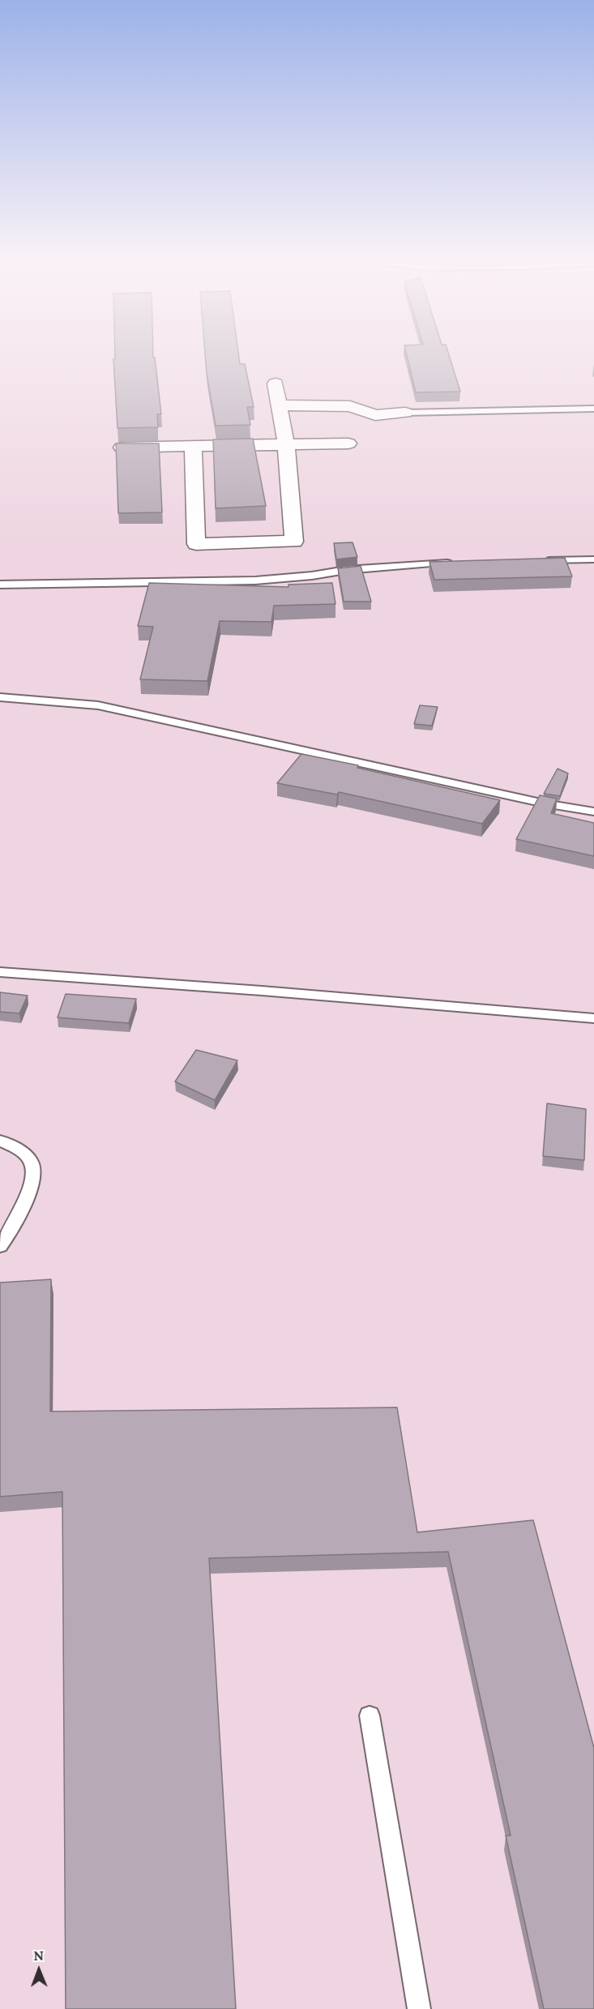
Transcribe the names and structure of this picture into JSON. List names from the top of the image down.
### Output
{
  "north": "top"
}
